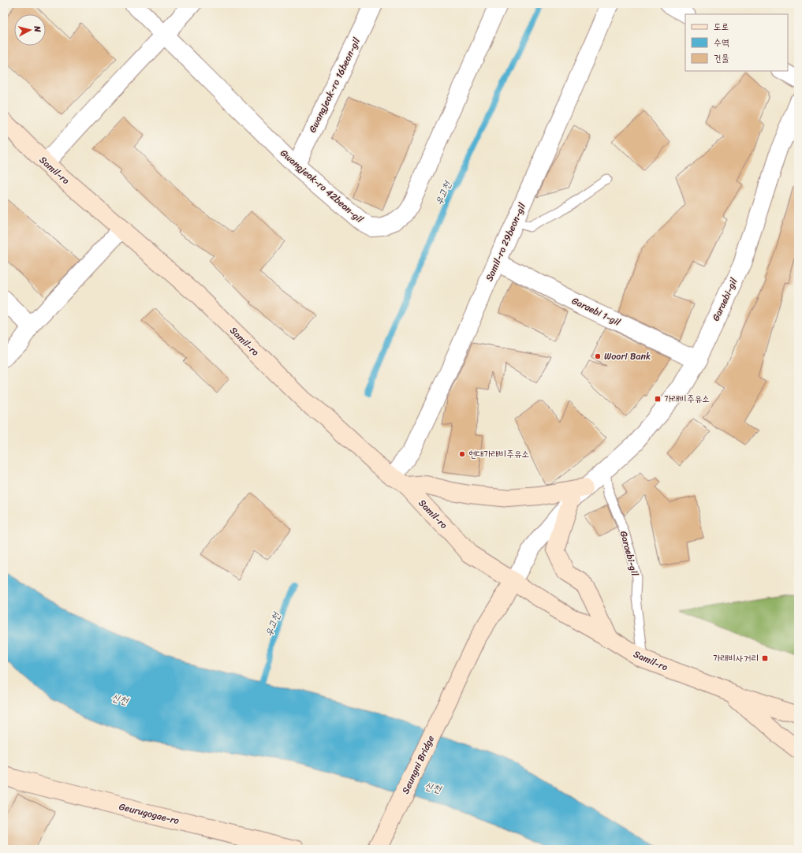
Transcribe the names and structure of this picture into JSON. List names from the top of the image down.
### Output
{
  "streets": {
    "main road": ["Samil-ro", "Seungni Bridge", "Geurugogae-ro"],
    "street": [
      "Gwangjeok-ro 16beon-gil",
      "Gwangjeok-ro 42beon-gil",
      "Samil-ro 29beon-gil",
      "Garaebi-gil",
      "Garaebi 1-gil"
    ]
  },
  "crossings": [
    ["Gwangjeok-ro 16beon-gil", "Gwangjeok-ro 42beon-gil"],
    ["Samil-ro", "Samil-ro 29beon-gil"],
    ["Samil-ro", "Garaebi-gil"],
    ["Samil-ro", "Seungni Bridge"],
    ["Samil-ro 29beon-gil", "Garaebi 1-gil"],
    ["Garaebi-gil", "Garaebi 1-gil"],
    ["Garaebi-gil", "Seungni Bridge"]
  ],
  "water": ["우고천", "신천"],
  "places": {
    "other": ["Woori Bank", "현대가래비주유소"],
    "transit": ["가래비주유소", "가래비사거리"]
  },
  "legend": ["도로", "수역", "건물"],
  "north": "right"
}
